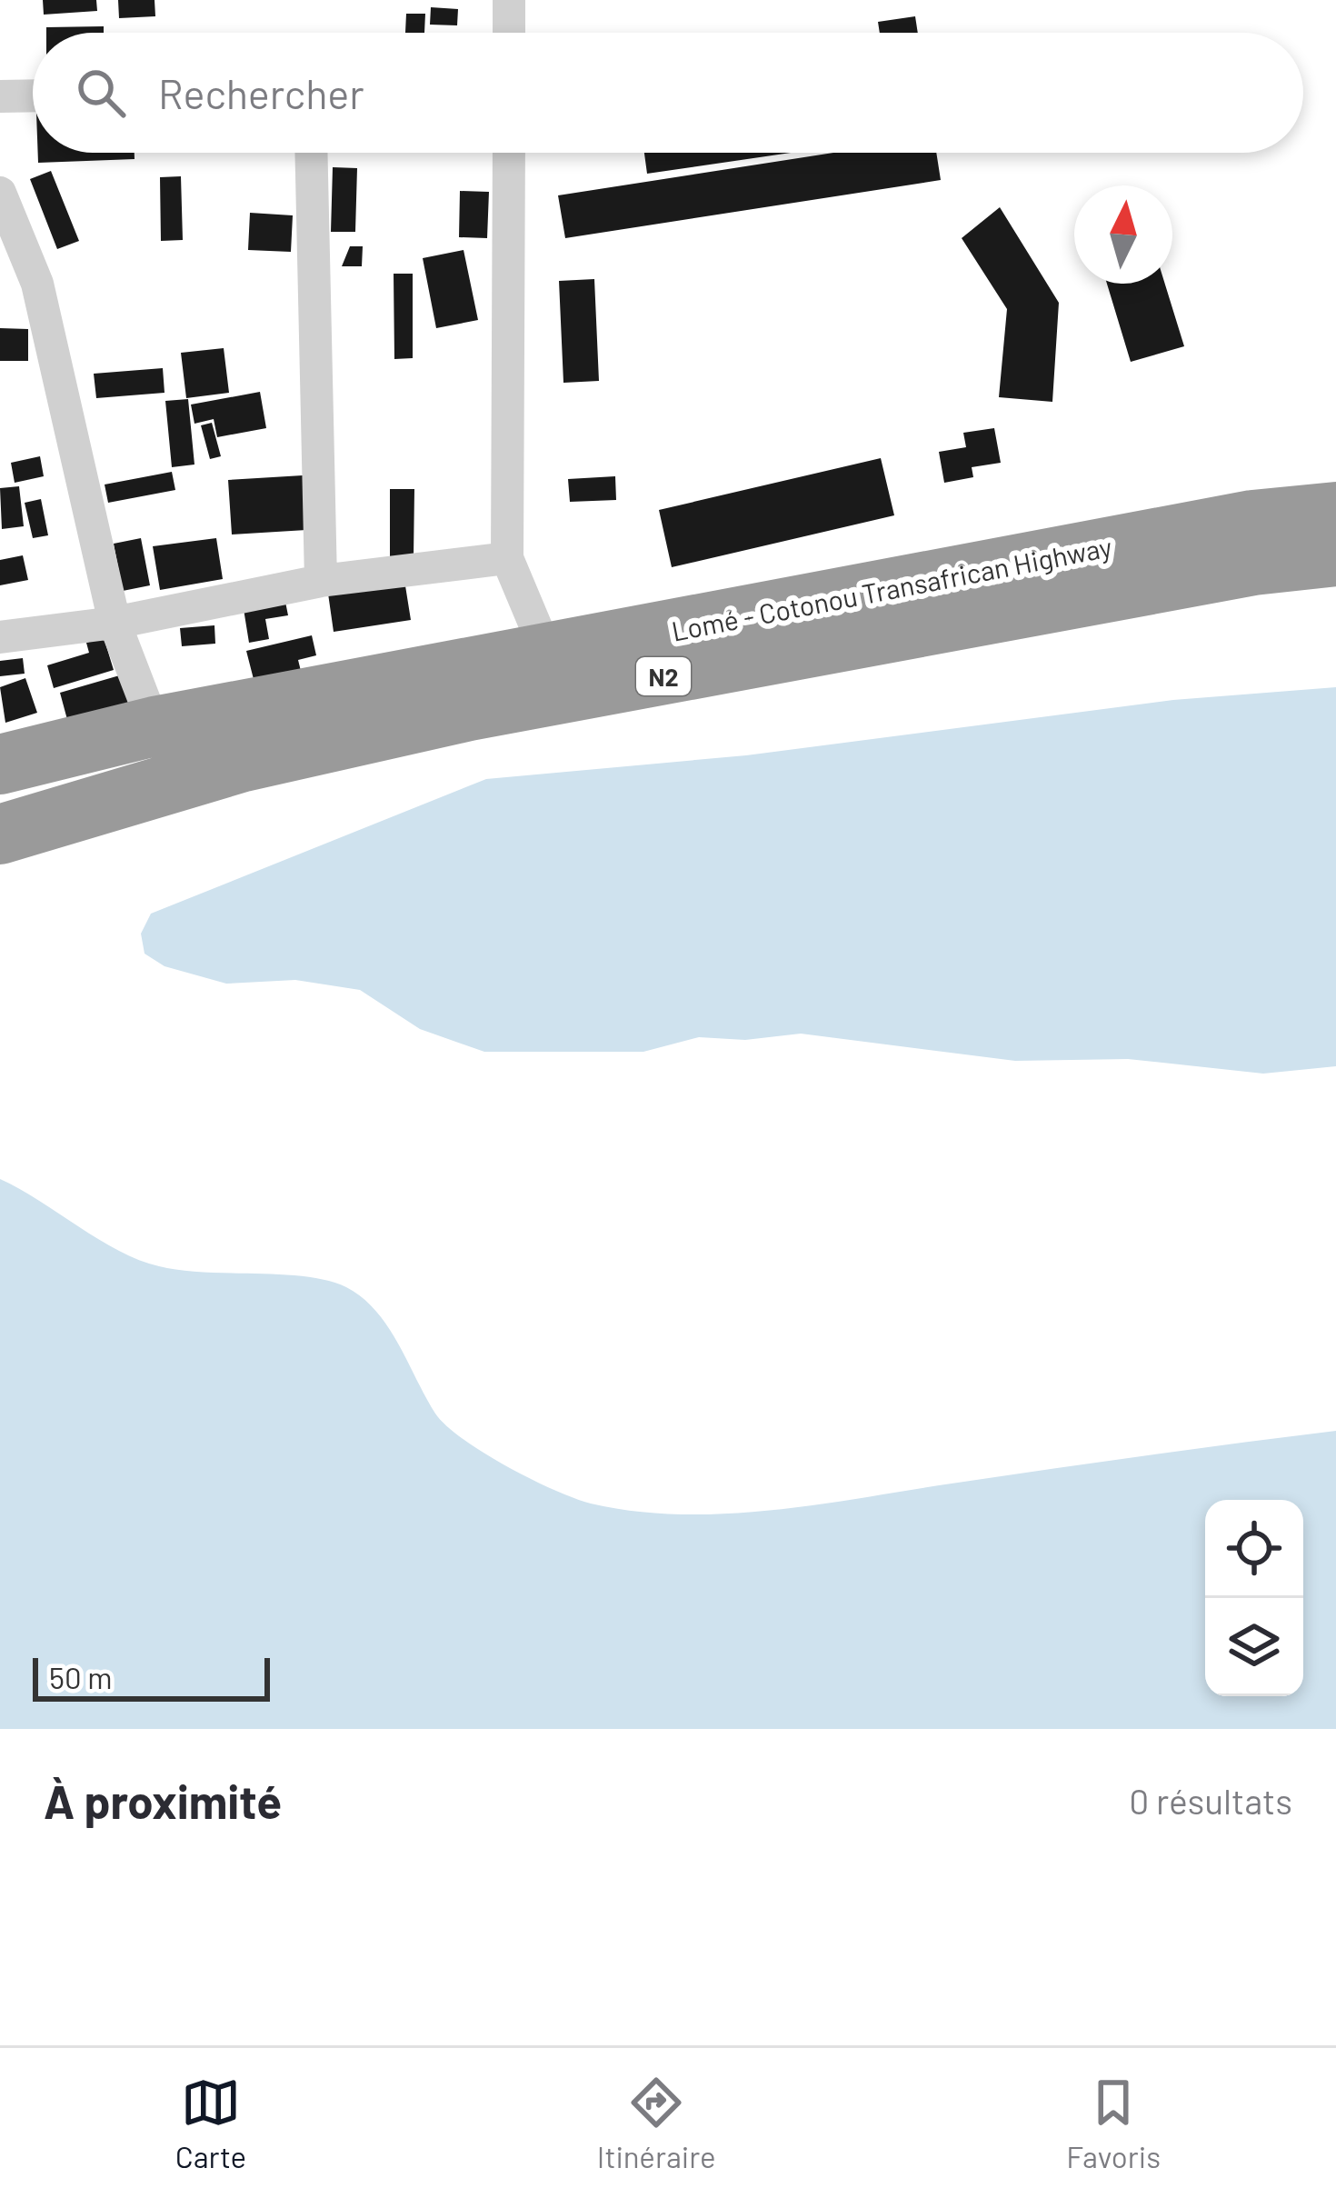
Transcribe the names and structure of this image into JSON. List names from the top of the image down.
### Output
{
  "streets": {
    "highway": ["Lomé - Cotonou Transafrican Highway", "N2"]
  },
  "crossings": [
    ["Lomé - Cotonou Transafrican Highway", "N2"]
  ],
  "scale_bar": "50 m",
  "north": "top",
  "page": {
    "search": "Rechercher",
    "scale": "50 m",
    "heading": ["À proximité", "0 résultats"],
    "nav": ["Carte", "Itinéraire", "Favoris"]
  }
}
